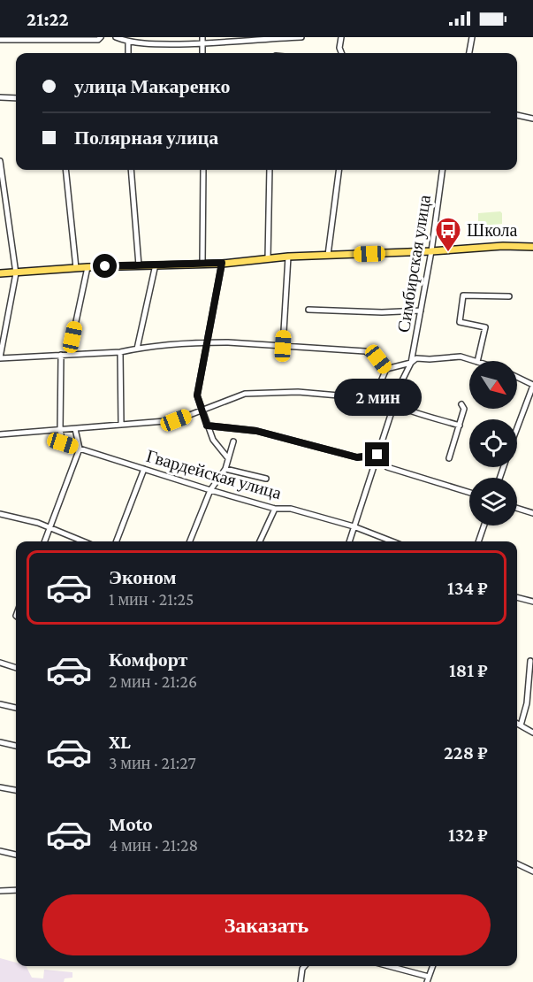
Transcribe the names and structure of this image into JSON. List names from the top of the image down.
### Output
{
  "streets": {
    "street": ["Симбирская улица", "Гвардейская улица"]
  },
  "crossings": [
    ["Симбирская улица", "Гвардейская улица"]
  ],
  "places": {
    "bus stop": ["Школа"]
  },
  "north": "bottom right",
  "page": {
    "status": "21:22",
    "banner": ["улица Макаренко", "Полярная улица"],
    "bubble": "2 мин",
    "list": [
      {
        "name": "Эконом",
        "note": "1 мин · 21:25",
        "value": "134 ₽"
      },
      {
        "name": "Комфорт",
        "note": "2 мин · 21:26",
        "value": "181 ₽"
      },
      {
        "name": "XL",
        "note": "3 мин · 21:27",
        "value": "228 ₽"
      },
      {
        "name": "Moto",
        "note": "4 мин · 21:28",
        "value": "132 ₽"
      }
    ],
    "buttons": "Заказать"
  }
}
